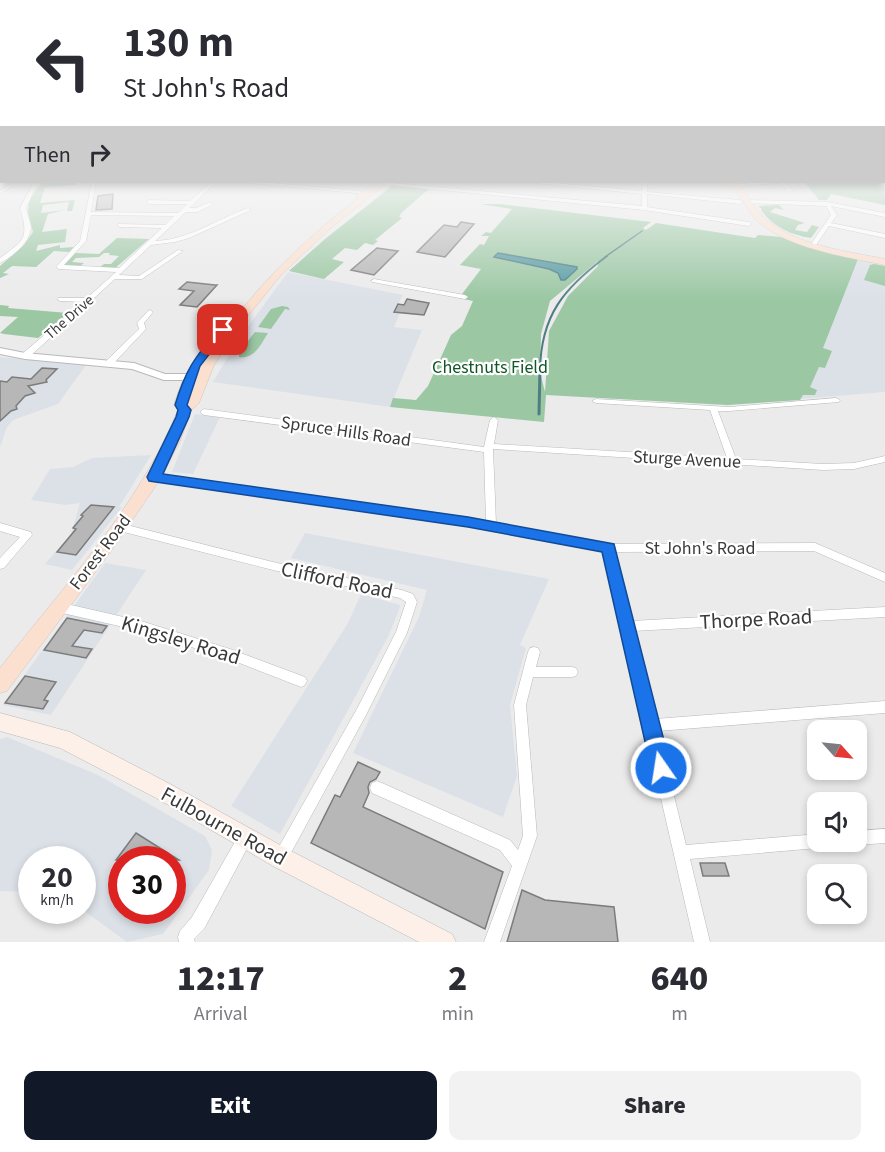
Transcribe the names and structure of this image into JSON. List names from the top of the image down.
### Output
{
  "streets": {
    "main road": ["Forest Road", "Fulbourne Road"],
    "street": [
      "The Drive",
      "Spruce Hills Road",
      "Sturge Avenue",
      "St John's Road",
      "Clifford Road",
      "Thorpe Road",
      "Kingsley Road"
    ]
  },
  "crossings": [
    ["Spruce Hills Road", "Sturge Avenue"],
    ["St John's Road", "Forest Road"],
    ["Forest Road", "Clifford Road"],
    ["Forest Road", "Kingsley Road"],
    ["Clifford Road", "Fulbourne Road"]
  ],
  "parks": ["Chestnuts Field"],
  "north": "bottom right",
  "page": {
    "turn": ["130 m", "St John's Road"],
    "then": "Then",
    "speed": "20 km/h",
    "limit": "30",
    "eta": [
      "12:17",
      "Arrival",
      "2",
      "min",
      "640",
      "m"
    ],
    "buttons": ["Exit", "Share"]
  }
}
